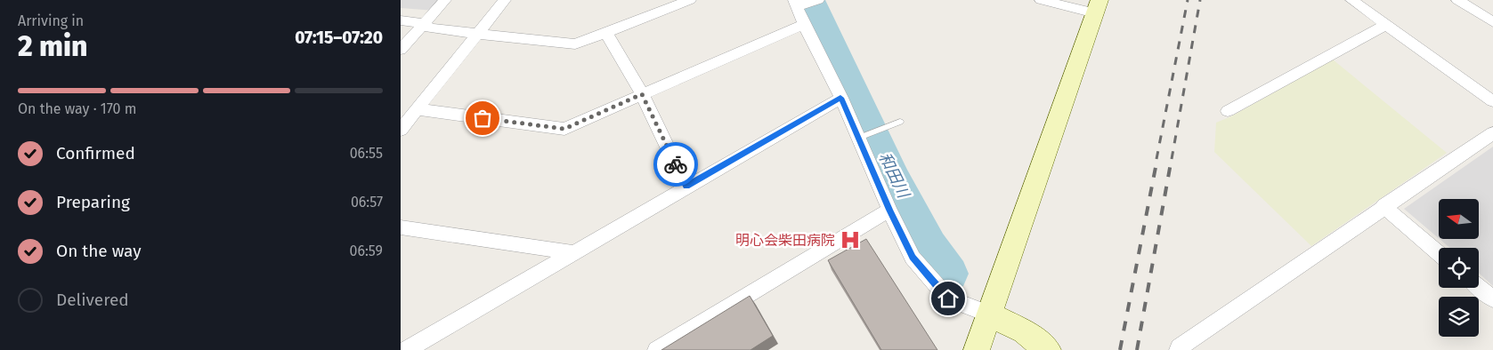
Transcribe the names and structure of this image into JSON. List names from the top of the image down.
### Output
{
  "water": ["和田川"],
  "places": {
    "hospital": ["明心会柴田病院"]
  },
  "north": "left",
  "page": {
    "heading": ["2 min", "Arriving in", "07:15–07:20"],
    "bar": "On the way · 170 m",
    "list": [
      ["Confirmed", "06:55"],
      ["Preparing", "06:57"],
      ["On the way", "06:59"],
      "Delivered"
    ]
  }
}
